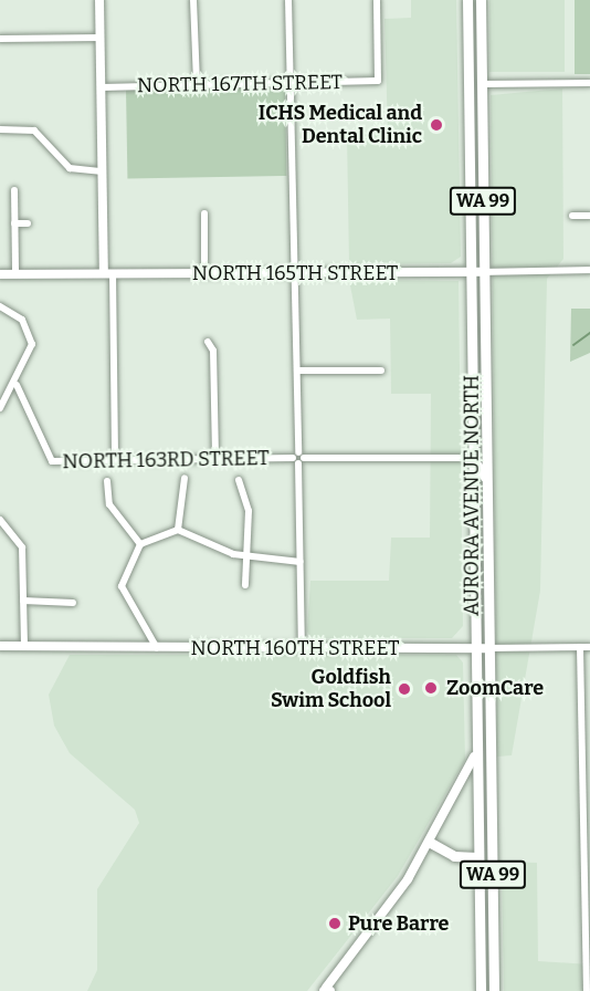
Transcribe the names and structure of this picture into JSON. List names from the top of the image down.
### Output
{
  "streets": {
    "main road": ["WA 99", "AURORA AVENUE NORTH"],
    "street": [
      "NORTH 167TH STREET",
      "NORTH 165TH STREET",
      "NORTH 163RD STREET",
      "NORTH 160TH STREET"
    ]
  },
  "crossings": [
    ["NORTH 165TH STREET", "AURORA AVENUE NORTH"],
    ["NORTH 163RD STREET", "AURORA AVENUE NORTH"],
    ["AURORA AVENUE NORTH", "NORTH 160TH STREET"]
  ],
  "places": [
    "ICHS Medical and Dental Clinic",
    "ZoomCare",
    "Goldfish Swim School",
    "Pure Barre"
  ]
}
